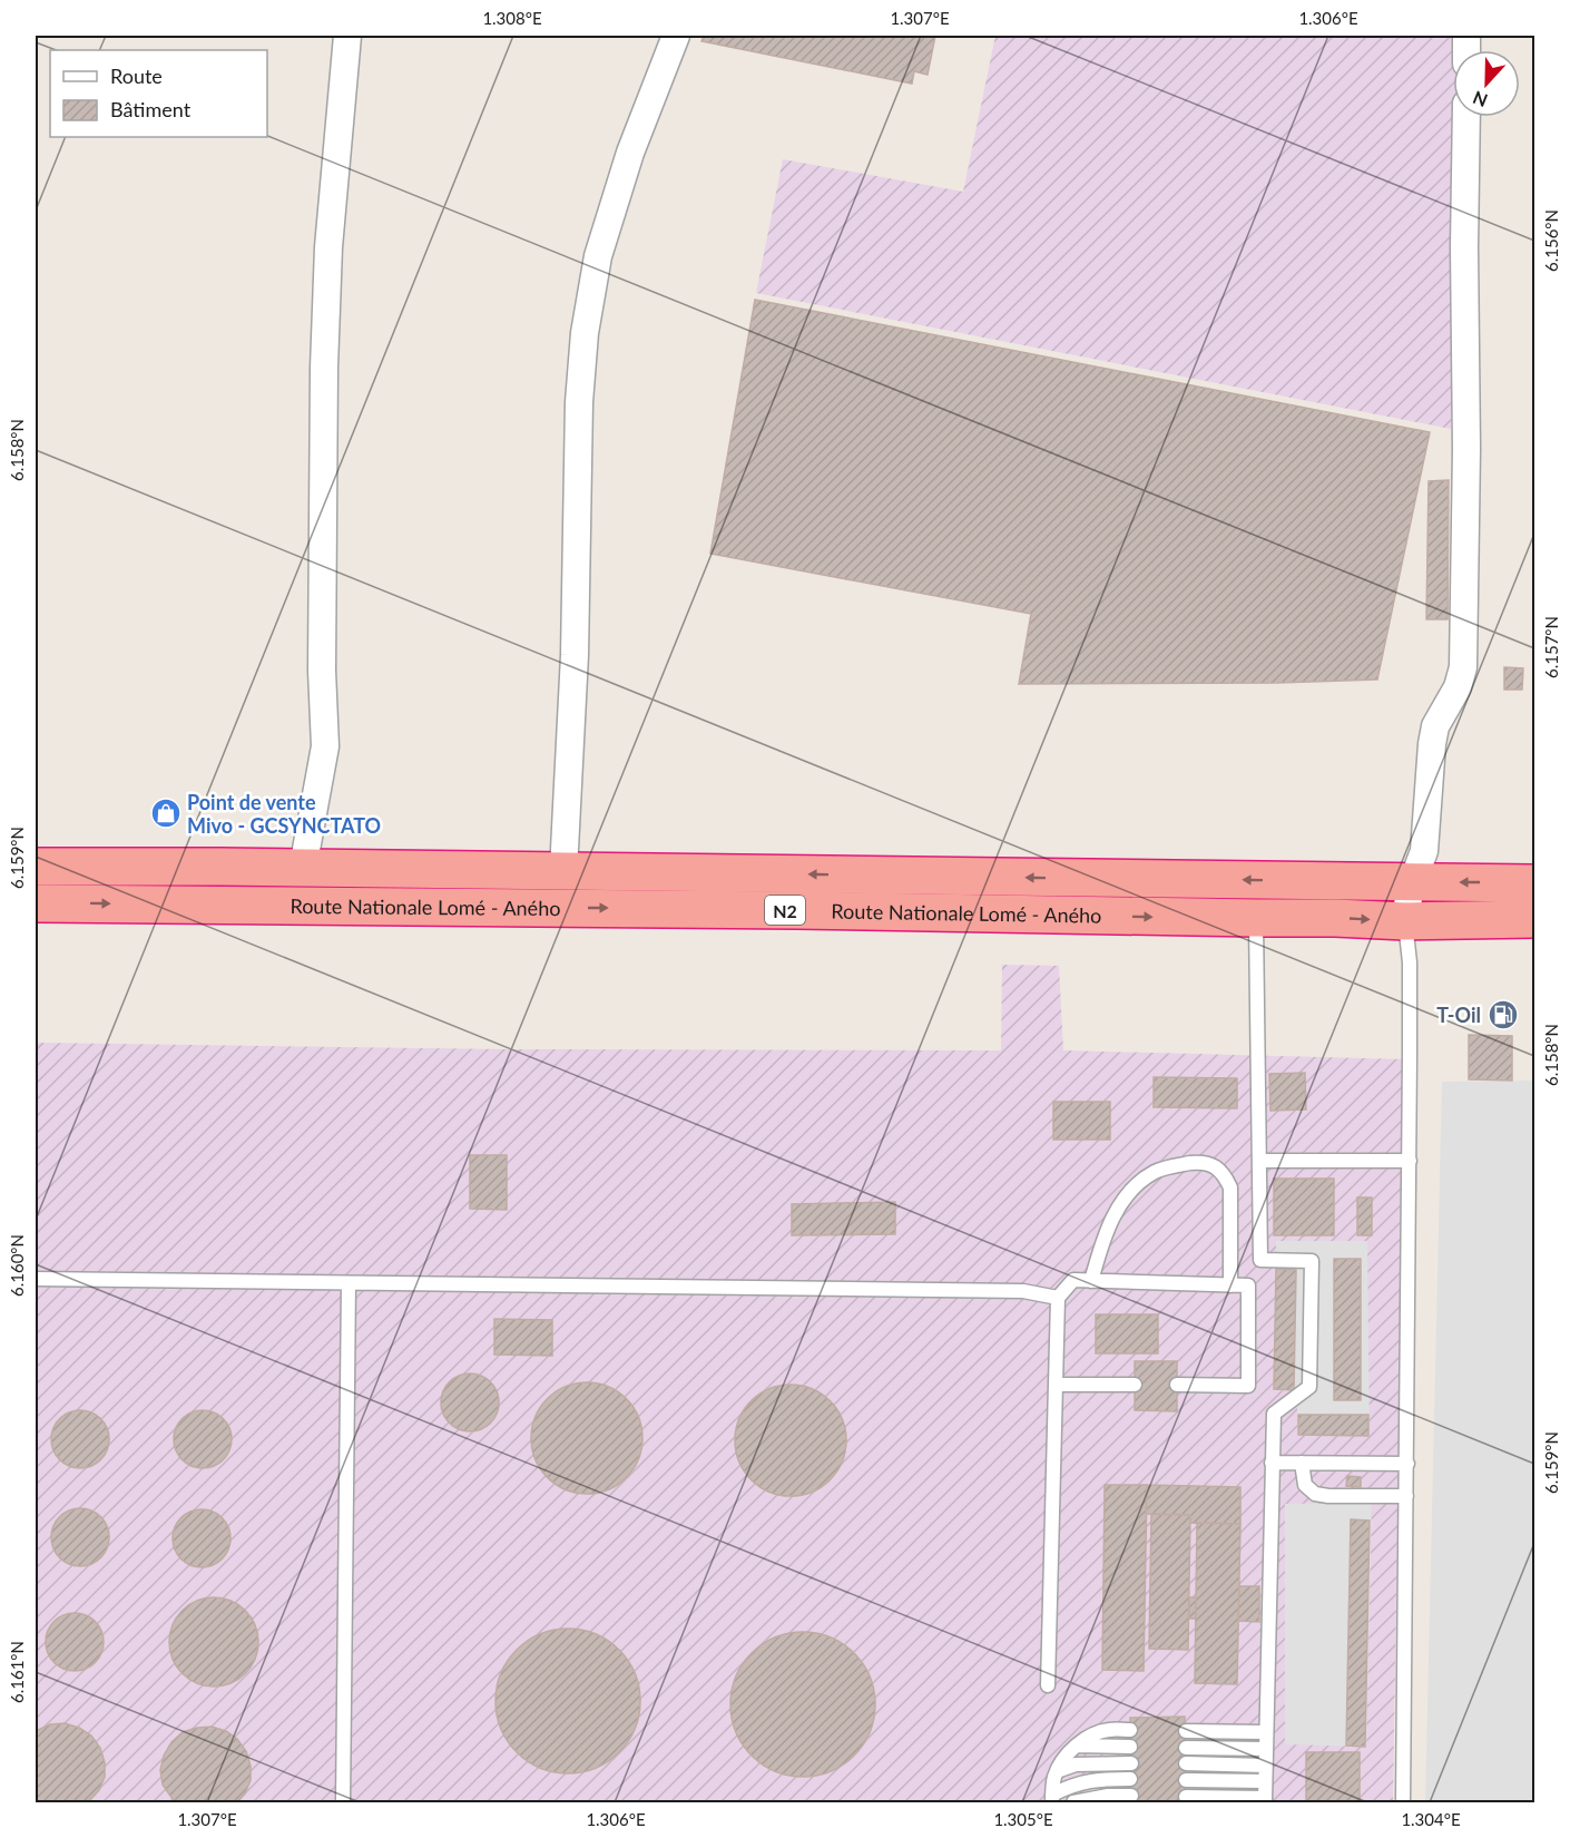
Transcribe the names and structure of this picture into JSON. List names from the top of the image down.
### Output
{
  "streets": {
    "highway": ["Route Nationale Lomé - Aného", "N2"]
  },
  "places": {
    "shop": ["Point de vente Mivo - GCSYNCTATO"],
    "fuel station": ["T-Oil"]
  },
  "legend": ["Route", "Bâtiment"],
  "north": "bottom",
  "coordinates": [
    "1.308°E",
    "1.307°E",
    "1.306°E",
    "6.156°N",
    "6.158°N",
    "6.157°N",
    "6.159°N",
    "6.160°N",
    "6.161°N",
    "1.305°E",
    "1.304°E"
  ]
}
